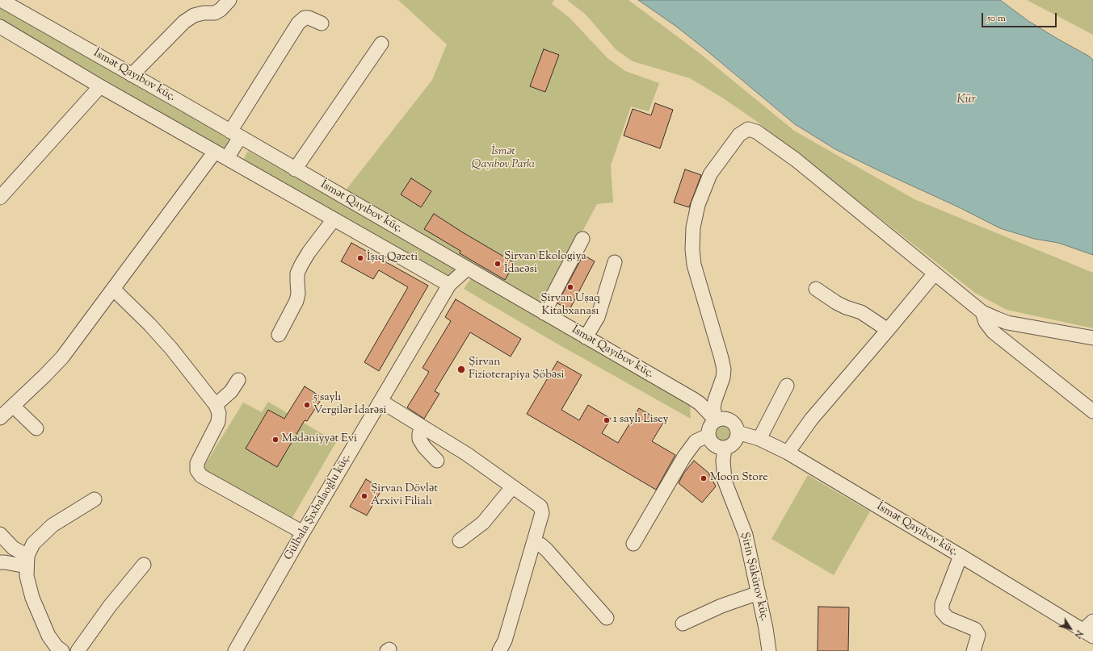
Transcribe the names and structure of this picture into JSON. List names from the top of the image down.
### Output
{
  "streets": {
    "street": ["İsmət Qayıbov küç.", "Gülbala Şıxbalaoğlu küç.", "Şirin Şükürov küç."]
  },
  "crossings": [
    ["İsmət Qayıbov küç.", "Gülbala Şıxbalaoğlu küç."],
    ["İsmət Qayıbov küç.", "Şirin Şükürov küç."]
  ],
  "water": ["Kür"],
  "parks": ["İsmət Qayıbov Parkı"],
  "places": [
    "İşıq Qəzeti",
    "Şirvan Ekologiya İdaeəsi",
    "Şirvan Uşaq Kitabxanası",
    "Şirvan Fizioterapiya Şöbəsi",
    "5 saylı Vergilər İdarəsi",
    "1 saylı Lisey",
    "Mədəniyyət Evi",
    "Moon Store",
    "Şirvan Dövlət Arxivi Filialı"
  ],
  "scale_bar": "50 m",
  "north": "bottom right"
}
